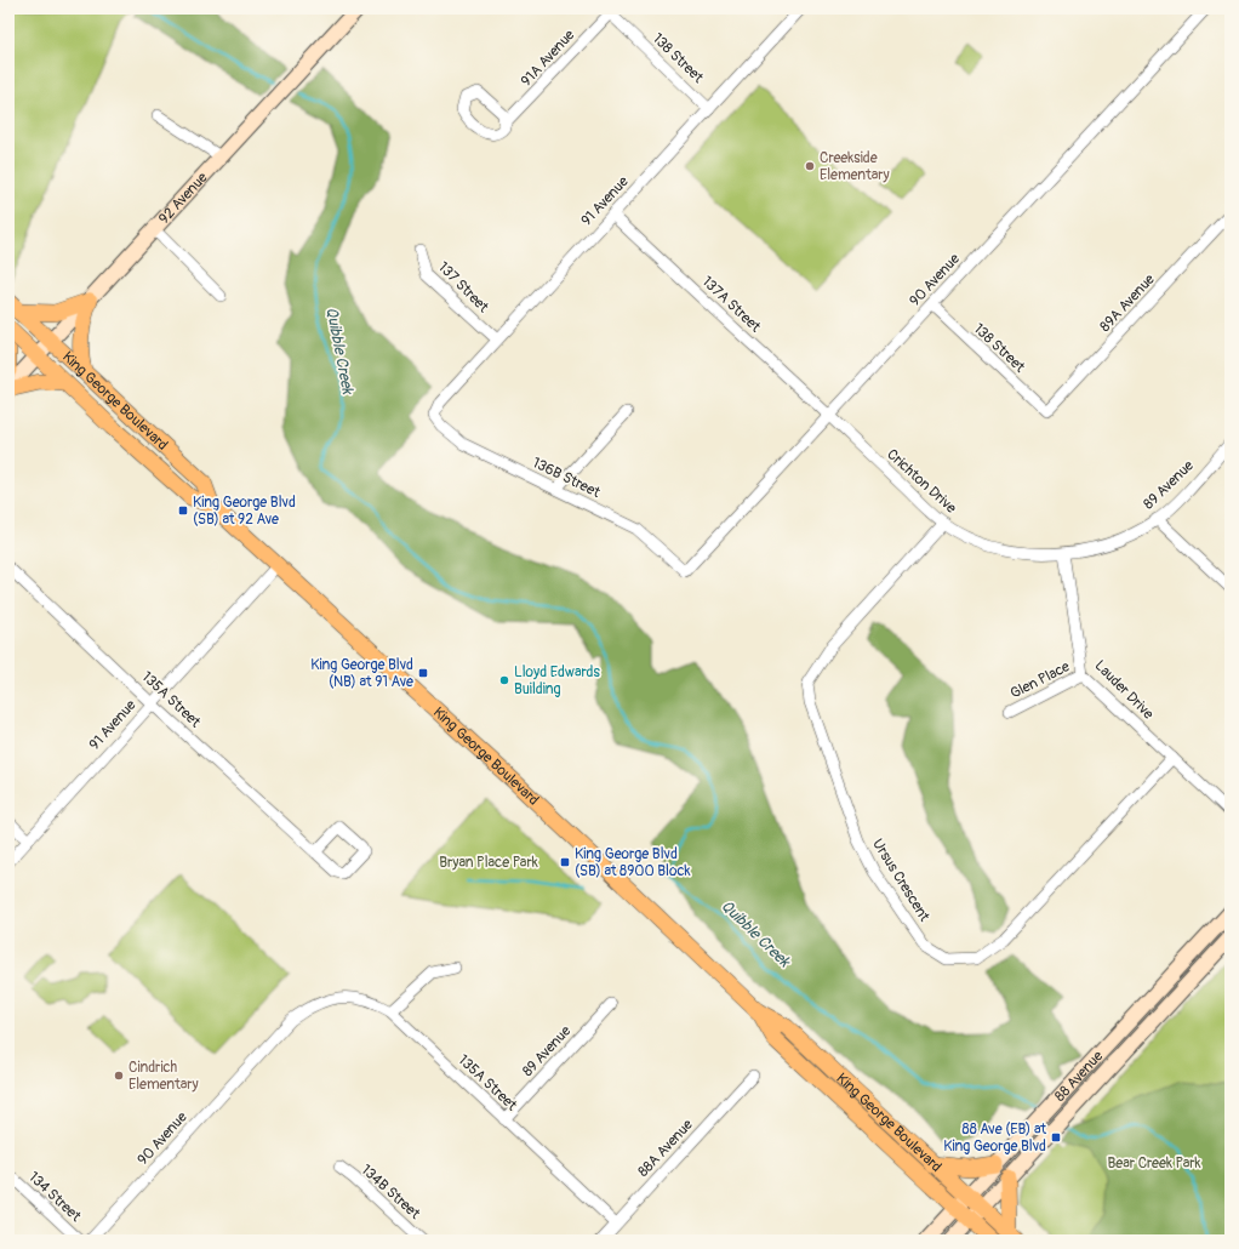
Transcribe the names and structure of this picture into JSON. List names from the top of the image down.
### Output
{
  "streets": {
    "main road": ["92 Avenue", "King George Boulevard", "88 Avenue"],
    "street": [
      "91A Avenue",
      "138 Street",
      "91 Avenue",
      "90 Avenue",
      "137 Street",
      "89A Avenue",
      "137A Street",
      "136B Street",
      "Crichton Drive",
      "89 Avenue",
      "Glen Place",
      "Lauder Drive",
      "135A Street",
      "Ursus Crescent",
      "88A Avenue",
      "134B Street",
      "134 Street"
    ]
  },
  "crossings": [
    ["91A Avenue", "138 Street"],
    ["138 Street", "91 Avenue"],
    ["138 Street", "90 Avenue"],
    ["138 Street", "89A Avenue"],
    ["92 Avenue", "King George Boulevard"],
    ["91 Avenue", "137 Street"],
    ["91 Avenue", "137A Street"],
    ["91 Avenue", "King George Boulevard"],
    ["91 Avenue", "136B Street"],
    ["91 Avenue", "135A Street"],
    ["90 Avenue", "137A Street"],
    ["90 Avenue", "136B Street"],
    ["90 Avenue", "Crichton Drive"],
    ["90 Avenue", "135A Street"],
    ["137A Street", "Crichton Drive"],
    ["King George Boulevard", "88 Avenue"],
    ["Crichton Drive", "89 Avenue"],
    ["Crichton Drive", "Lauder Drive"],
    ["Crichton Drive", "Ursus Crescent"],
    ["89 Avenue", "Lauder Drive"],
    ["89 Avenue", "135A Street"],
    ["Glen Place", "Lauder Drive"],
    ["Lauder Drive", "Ursus Crescent"],
    ["135A Street", "88A Avenue"]
  ],
  "water": ["Quibble Creek"],
  "parks": ["Bryan Place Park", "Bear Creek Park"],
  "places": {
    "other": ["Creekside Elementary", "Lloyd Edwards Building", "Cindrich Elementary"],
    "transit": [
      "King George Blvd (SB) at 92 Ave",
      "King George Blvd (NB) at 91 Ave",
      "King George Blvd (SB) at 8900 Block",
      "88 Ave (EB) at King George Blvd"
    ]
  }
}
